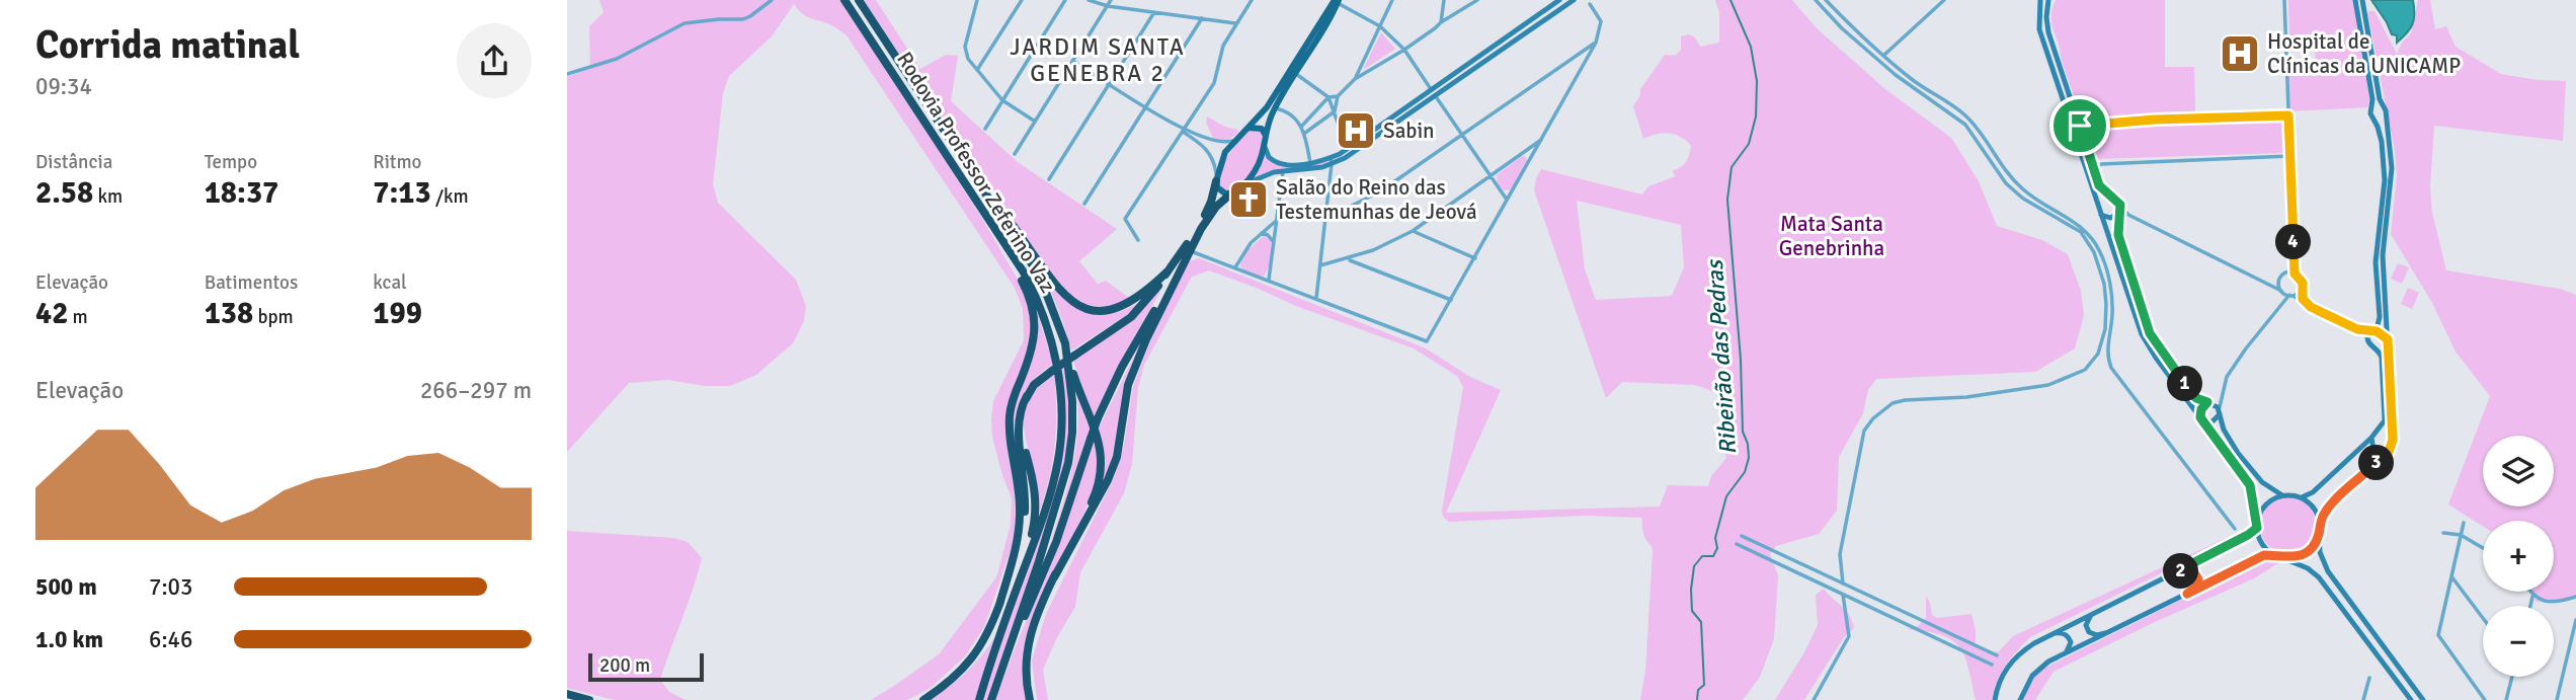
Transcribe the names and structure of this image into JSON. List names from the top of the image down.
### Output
{
  "streets": {
    "highway": ["Rodovia Professor Zeferino Vaz"]
  },
  "districts": ["JARDIM SANTA GENEBRA 2"],
  "water": ["Ribeirão das Pedras"],
  "parks": ["Mata Santa Genebrinha"],
  "places": {
    "hospital": ["Hospital de Clínicas da UNICAMP", "Sabin"],
    "church": ["Salão do Reino das Testemunhas de Jeová"]
  },
  "scale_bar": "200 m",
  "page": {
    "heading": ["Corrida matinal", "09:34"],
    "stats": [
      ["Distância", "2.58 km"],
      ["Tempo", "18:37"],
      ["Ritmo", "7:13 /km"],
      ["Elevação", "42 m"],
      ["Batimentos", "138 bpm"],
      ["kcal", "199"]
    ],
    "pins": [
      "4",
      "1",
      "3",
      "2"
    ],
    "chart": ["Elevação", "266–297 m"],
    "map_buttons": ["+", "−"],
    "list": [
      {
        "name": "500 m",
        "note": "7:03"
      },
      {
        "name": "1.0 km",
        "note": "6:46"
      }
    ],
    "scale": "200 m"
  }
}
